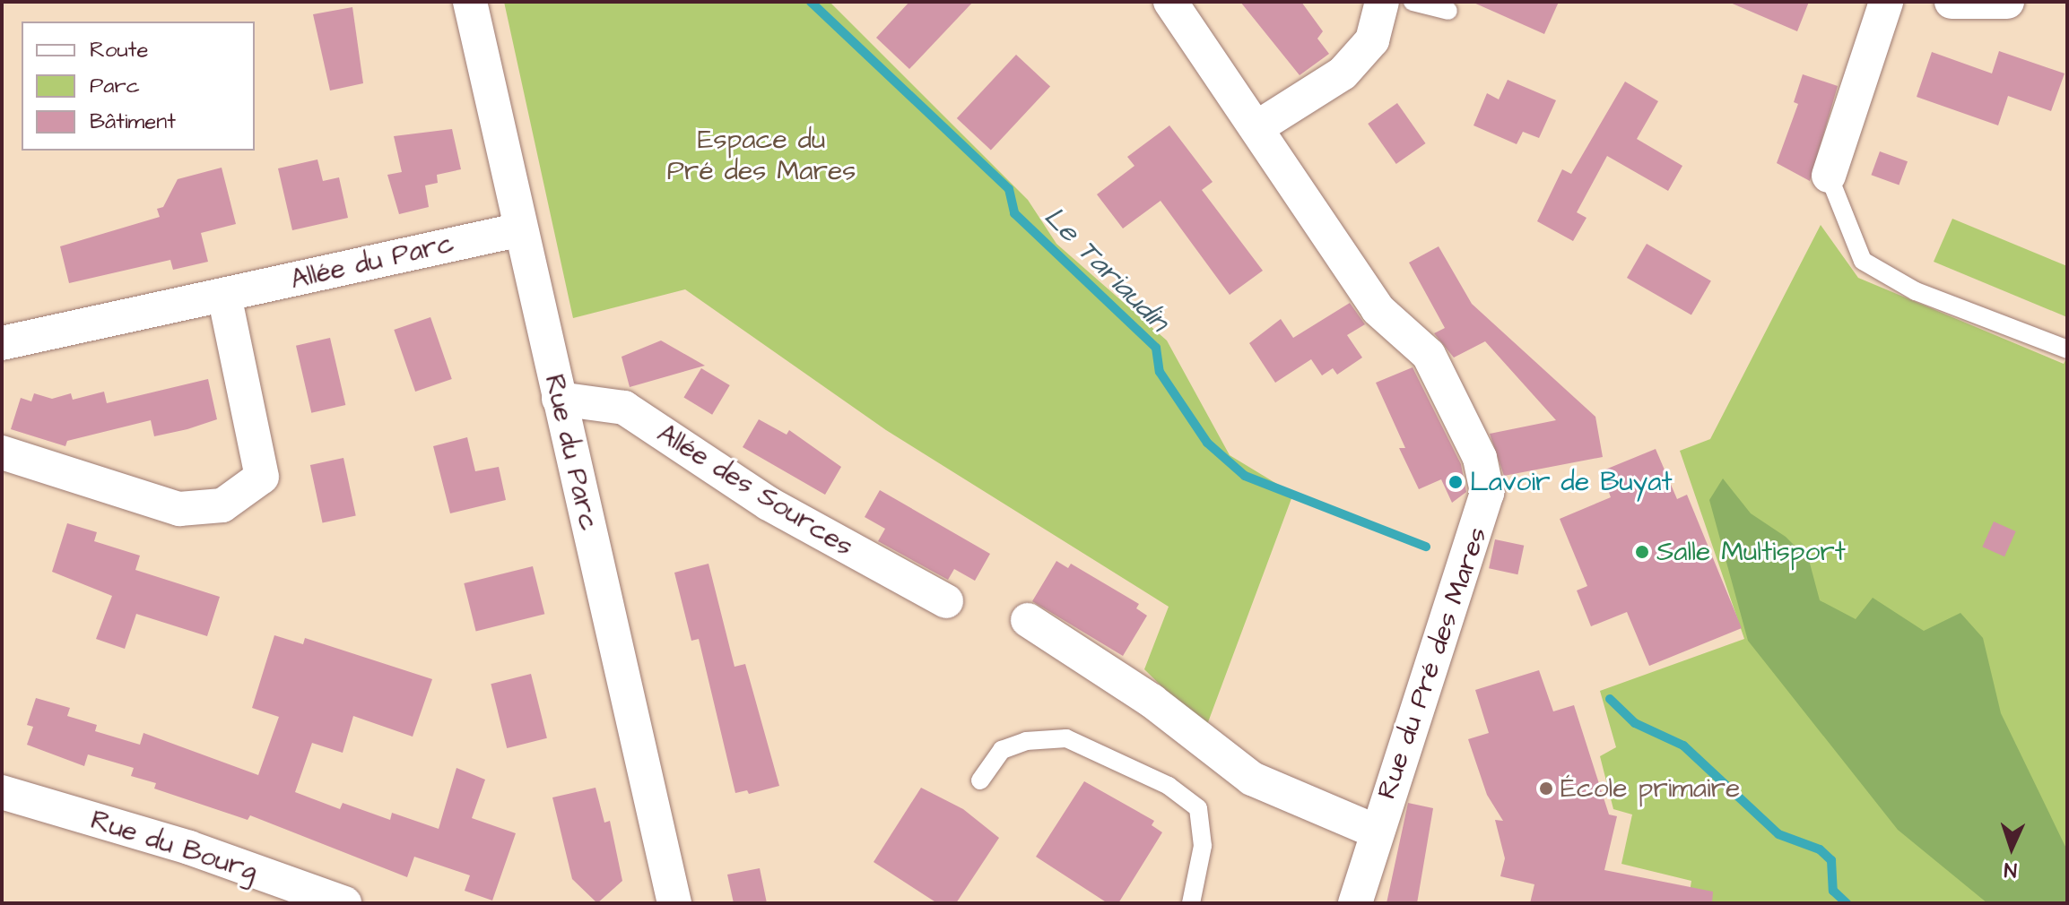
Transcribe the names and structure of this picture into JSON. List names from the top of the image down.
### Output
{
  "streets": {
    "street": [
      "Allée du Parc",
      "Rue du Parc",
      "Allée des Sources",
      "Rue du Pré des Mares",
      "Rue du Bourg"
    ]
  },
  "crossings": [
    ["Allée du Parc", "Rue du Parc"],
    ["Rue du Parc", "Allée des Sources"]
  ],
  "water": ["Le Tariaudin"],
  "parks": ["Espace du Pré des Mares"],
  "places": ["Lavoir de Buyat", "Salle Multisport", "École primaire"],
  "legend": ["Route", "Parc", "Bâtiment"],
  "north": "bottom"
}
